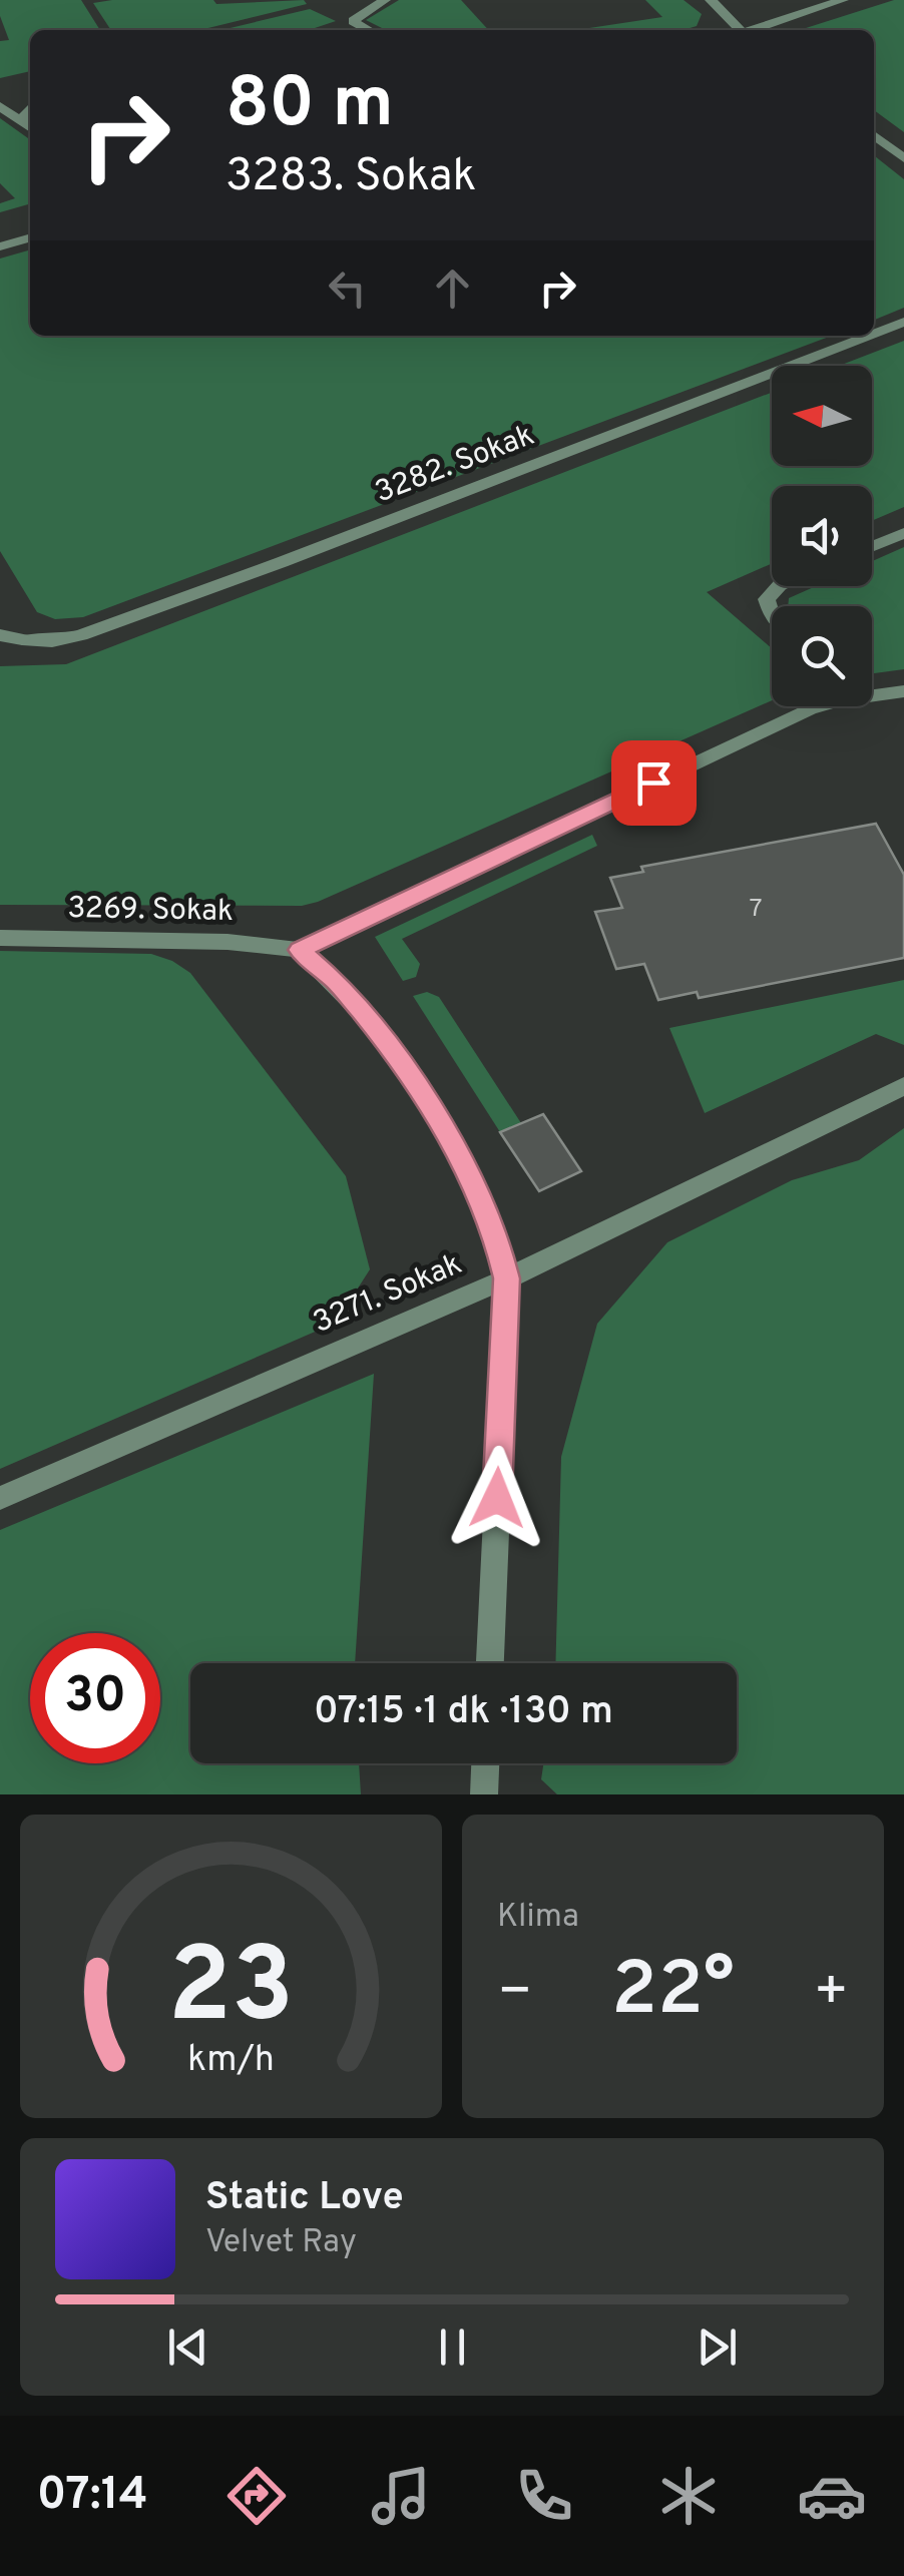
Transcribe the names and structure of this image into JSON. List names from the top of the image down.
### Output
{
  "streets": {
    "street": ["3282. Sokak", "3269. Sokak", "3271. Sokak"]
  },
  "house_numbers": ["7"],
  "north": "left",
  "page": {
    "turn": ["80 m", "3283. Sokak"],
    "limit": "30",
    "trip": "07:15 · 1 dk · 130 m",
    "tile": "Klima",
    "heat": ["−", "22°", "+"],
    "song": ["Static Love", "Velvet Ray"],
    "tabs": "07:14",
    "gauge": ["23", "km/h"]
  }
}
